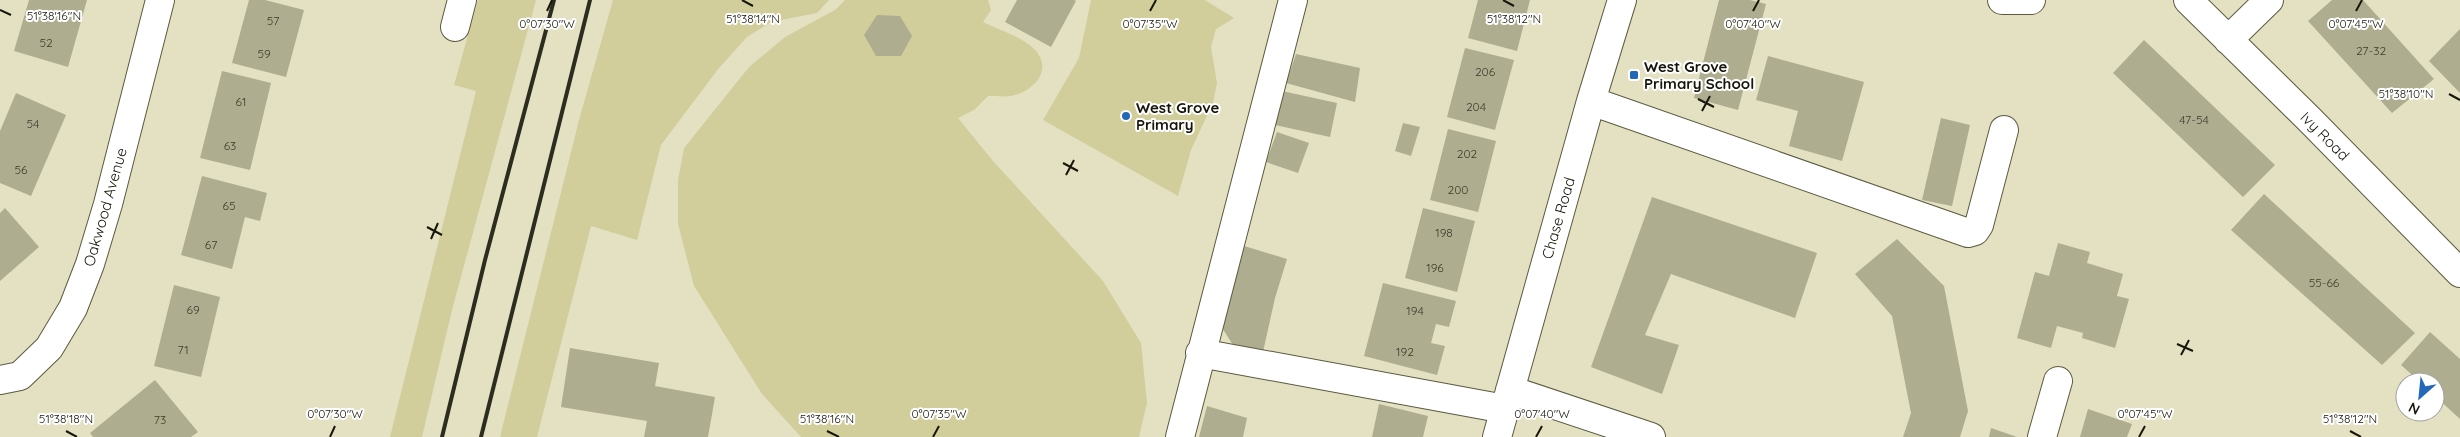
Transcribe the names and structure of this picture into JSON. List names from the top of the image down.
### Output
{
  "streets": {
    "street": ["Ivy Road", "Oakwood Avenue", "Chase Road"]
  },
  "places": {
    "transit": ["West Grove Primary School"],
    "other": ["West Grove Primary"]
  },
  "house_numbers": [
    "57",
    "52",
    "27-32",
    "59",
    "206",
    "61",
    "204",
    "47-54",
    "54",
    "63",
    "202",
    "56",
    "200",
    "65",
    "198",
    "67",
    "196",
    "55-66",
    "69",
    "194",
    "71",
    "192",
    "73"
  ],
  "north": "bottom left",
  "coordinates": [
    "51°38'16\"N",
    "51°38'14\"N",
    "51°38'12\"N",
    "0°07'30\"W",
    "0°07'35\"W",
    "0°07'40\"W",
    "0°07'45\"W",
    "51°38'10\"N",
    "51°38'18\"N"
  ]
}
